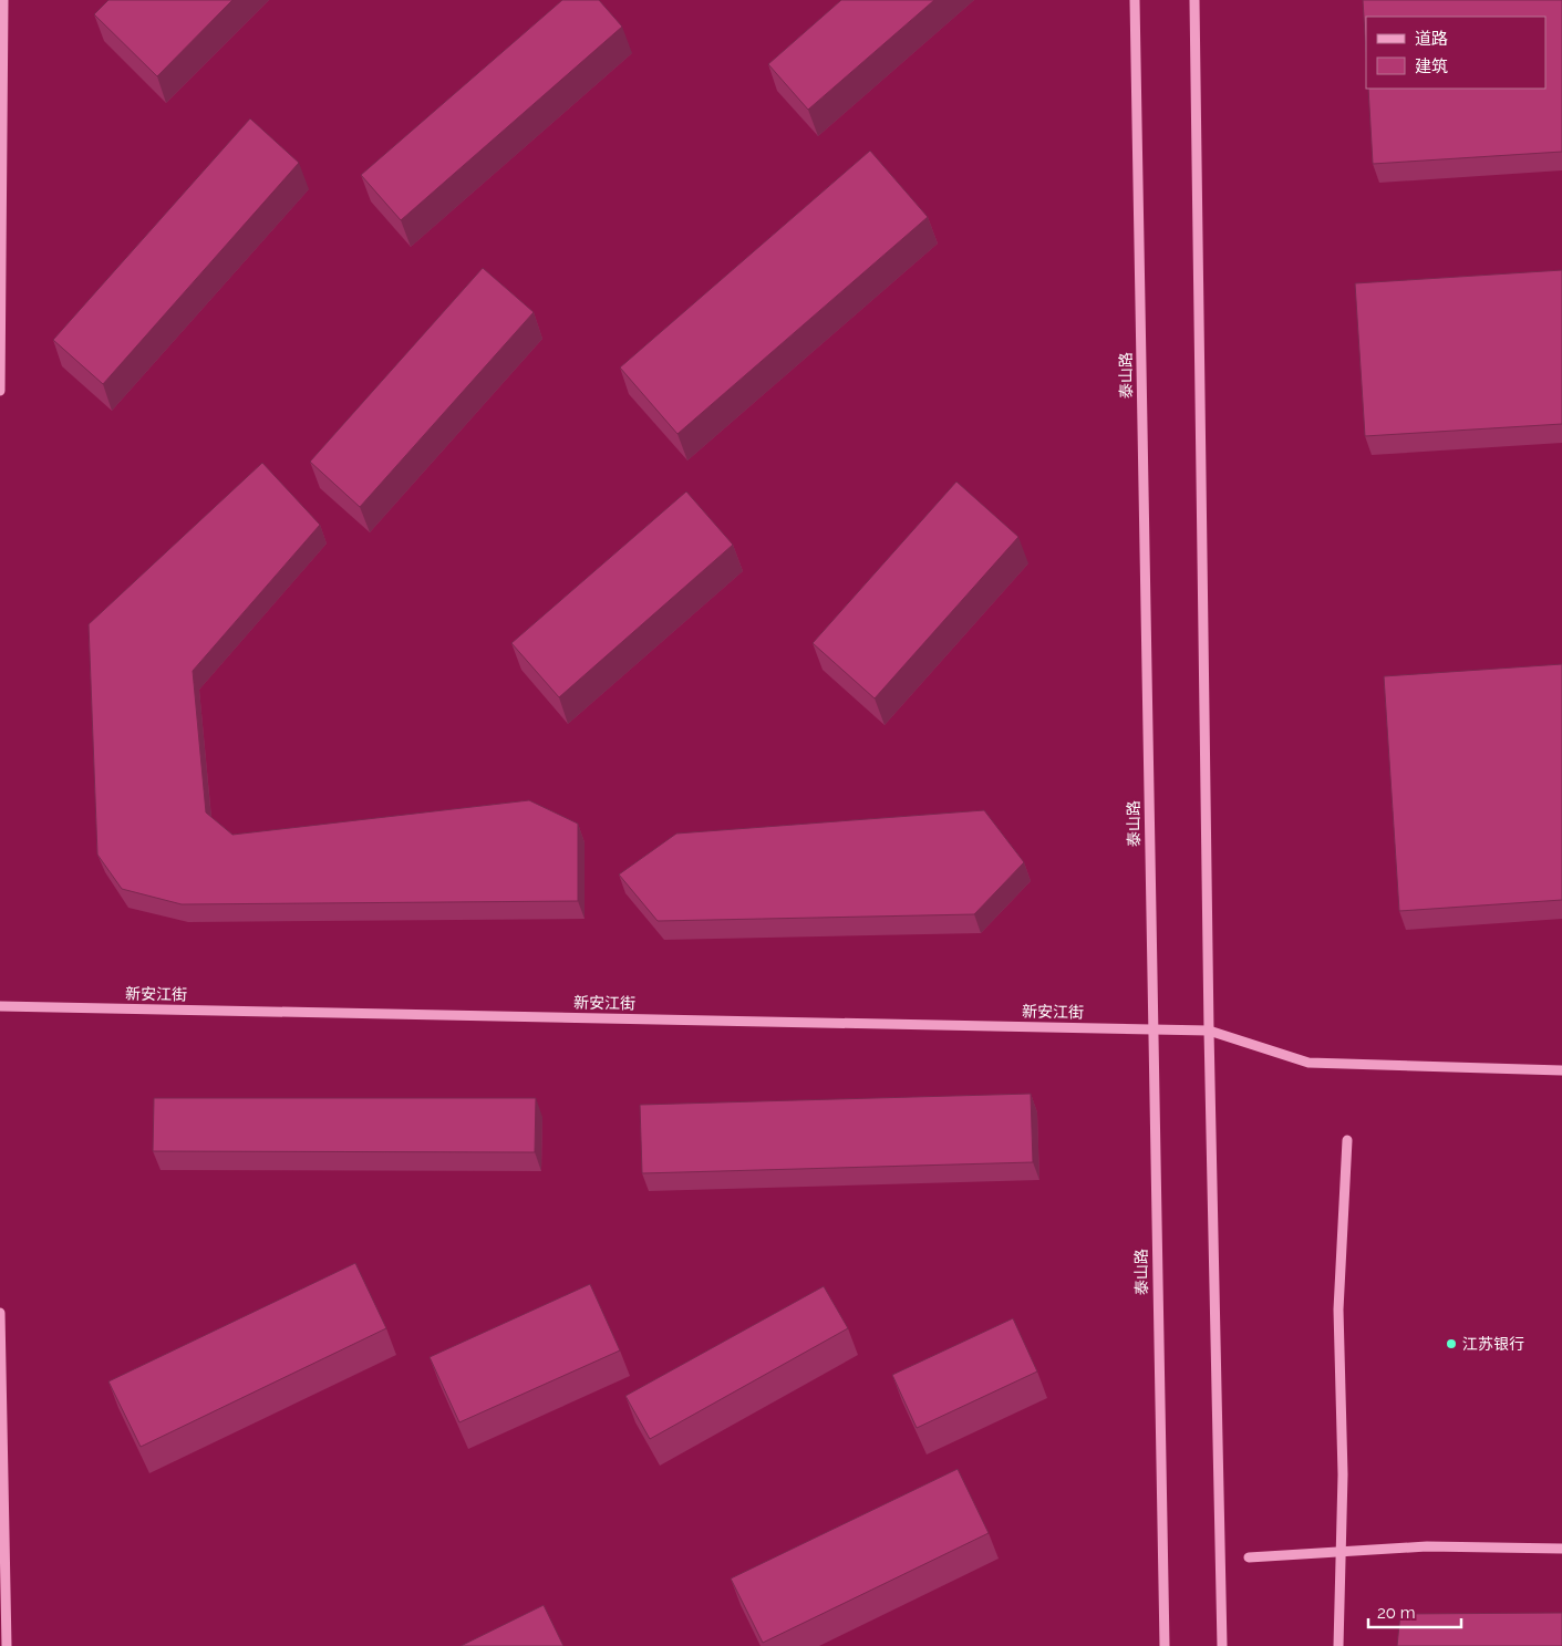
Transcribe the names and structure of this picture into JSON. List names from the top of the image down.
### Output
{
  "streets": {
    "street": ["泰山路", "新安江街"]
  },
  "crossings": [
    ["泰山路", "新安江街"]
  ],
  "places": ["江苏银行"],
  "legend": ["道路", "建筑"],
  "scale_bar": "20 m"
}
